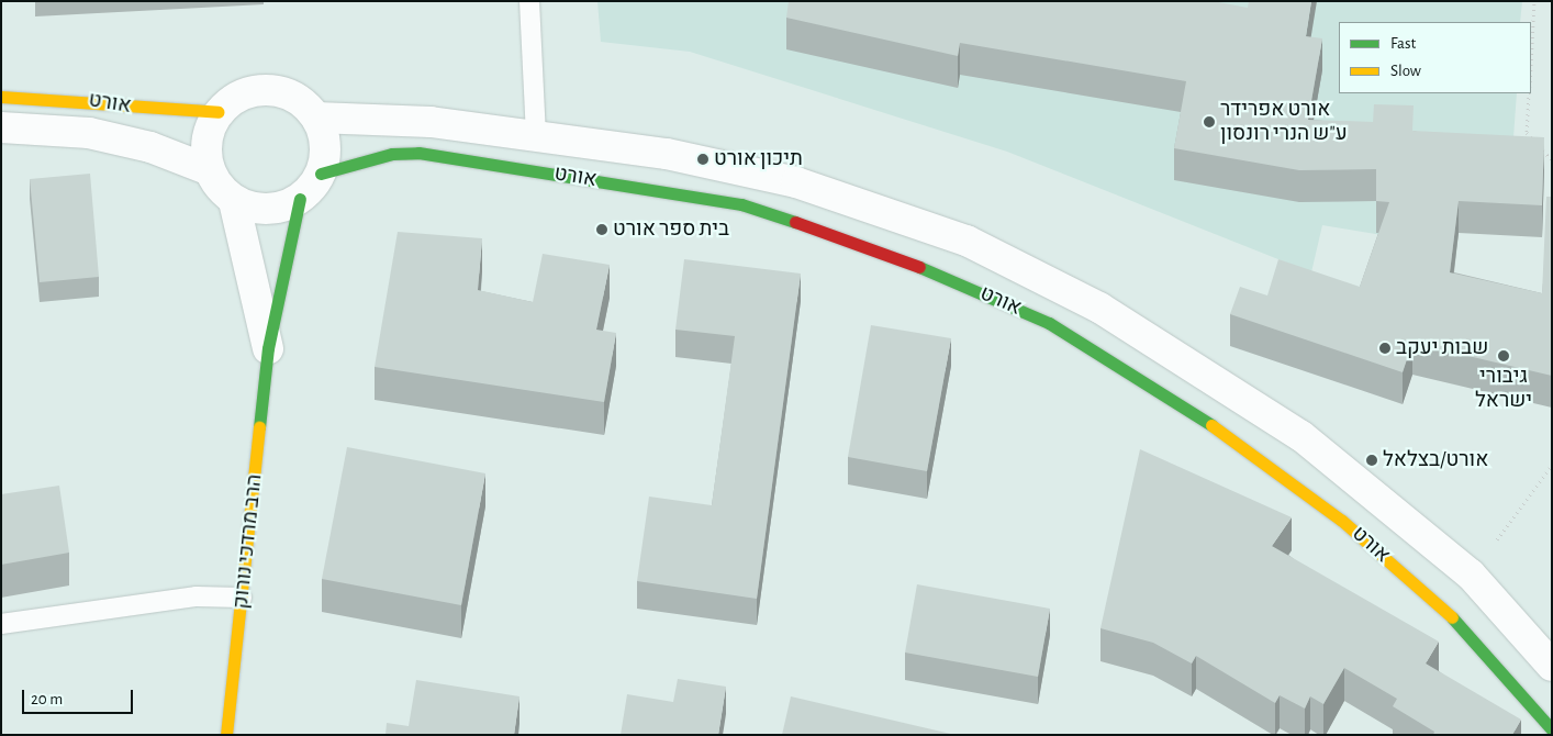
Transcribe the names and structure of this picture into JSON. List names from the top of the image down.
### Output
{
  "streets": {
    "street": ["אורט", "הרב מרדכי נורוק"]
  },
  "crossings": [
    ["אורט", "הרב מרדכי נורוק"]
  ],
  "places": [
    "אורט אפרידר ע\"ש הנרי רונסון",
    "תיכון אורט",
    "בית ספר אורט",
    "שבות יעקב",
    "גיבורי ישראל",
    "אורט/בצלאל"
  ],
  "legend": ["Fast", "Slow"],
  "scale_bar": "20 m"
}
